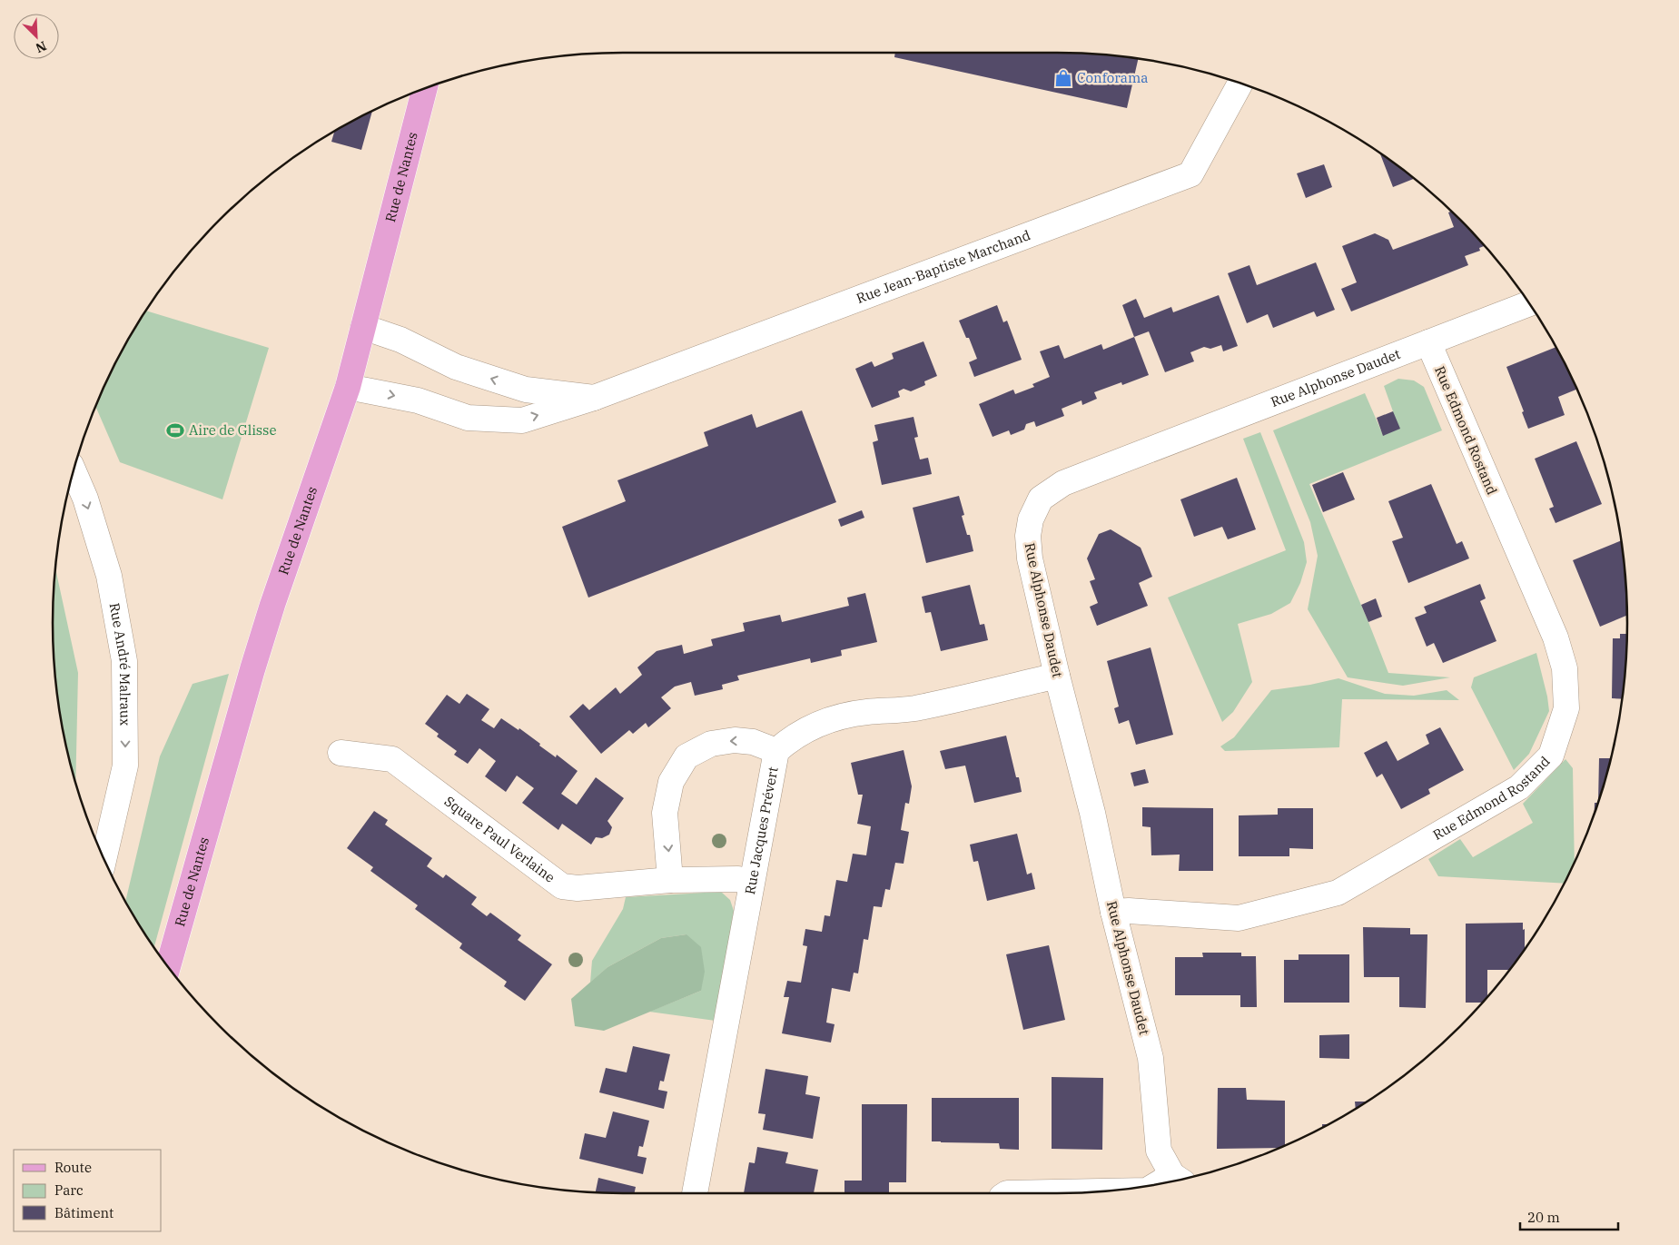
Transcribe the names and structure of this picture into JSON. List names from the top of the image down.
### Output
{
  "streets": {
    "main road": ["Rue de Nantes"],
    "street": [
      "Rue Jean-Baptiste Marchand",
      "Rue Alphonse Daudet",
      "Rue Edmond Rostand",
      "Rue André Malraux",
      "Rue Jacques Prévert",
      "Square Paul Verlaine"
    ]
  },
  "crossings": [
    ["Rue de Nantes", "Rue Jean-Baptiste Marchand"],
    ["Rue Alphonse Daudet", "Rue Edmond Rostand"],
    ["Rue Alphonse Daudet", "Rue Jacques Prévert"],
    ["Rue Jacques Prévert", "Square Paul Verlaine"]
  ],
  "one_way": ["Rue André Malraux"],
  "places": {
    "shop": ["Conforama"],
    "sports": ["Aire de Glisse"]
  },
  "legend": ["Route", "Parc", "Bâtiment"],
  "scale_bar": "20 m",
  "north": "bottom right"
}
